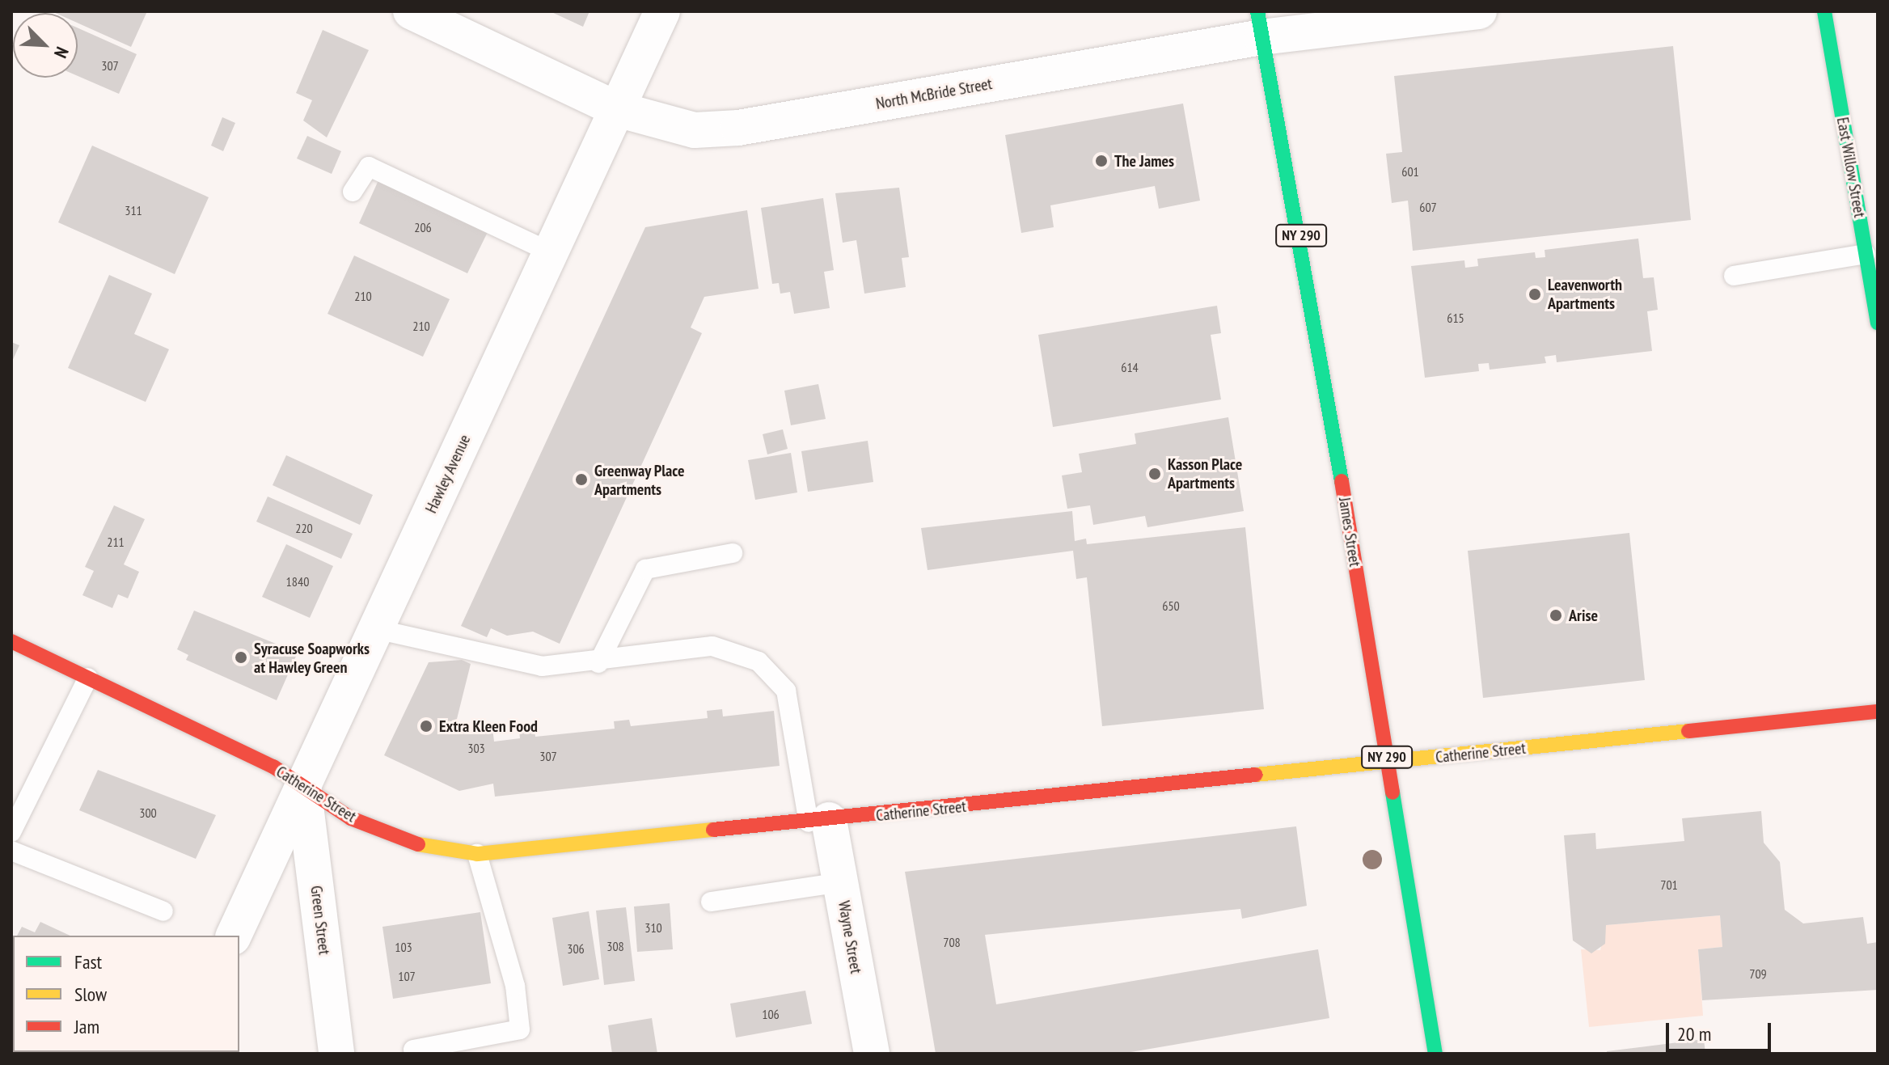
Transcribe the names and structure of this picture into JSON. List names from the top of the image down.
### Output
{
  "streets": {
    "street": [
      "North McBride Street",
      "East Willow Street",
      "NY 290",
      "Hawley Avenue",
      "James Street",
      "Catherine Street",
      "Green Street",
      "Wayne Street"
    ]
  },
  "crossings": [
    ["North McBride Street", "Hawley Avenue"],
    ["North McBride Street", "James Street"],
    ["Hawley Avenue", "Catherine Street"],
    ["Hawley Avenue", "Green Street"],
    ["James Street", "Catherine Street"],
    ["Catherine Street", "Green Street"],
    ["Catherine Street", "Wayne Street"]
  ],
  "places": [
    "The James",
    "Leavenworth Apartments",
    "Kasson Place Apartments",
    "Greenway Place Apartments",
    "Arise",
    "Syracuse Soapworks at Hawley Green",
    "Extra Kleen Food"
  ],
  "house_numbers": [
    "307",
    "601",
    "607",
    "311",
    "206",
    "210",
    "615",
    "210",
    "614",
    "220",
    "211",
    "1840",
    "650",
    "303",
    "307",
    "300",
    "701",
    "310",
    "708",
    "308",
    "103",
    "306",
    "709",
    "107",
    "106"
  ],
  "legend": ["Fast", "Slow", "Jam"],
  "scale_bar": "20 m",
  "north": "bottom right"
}
